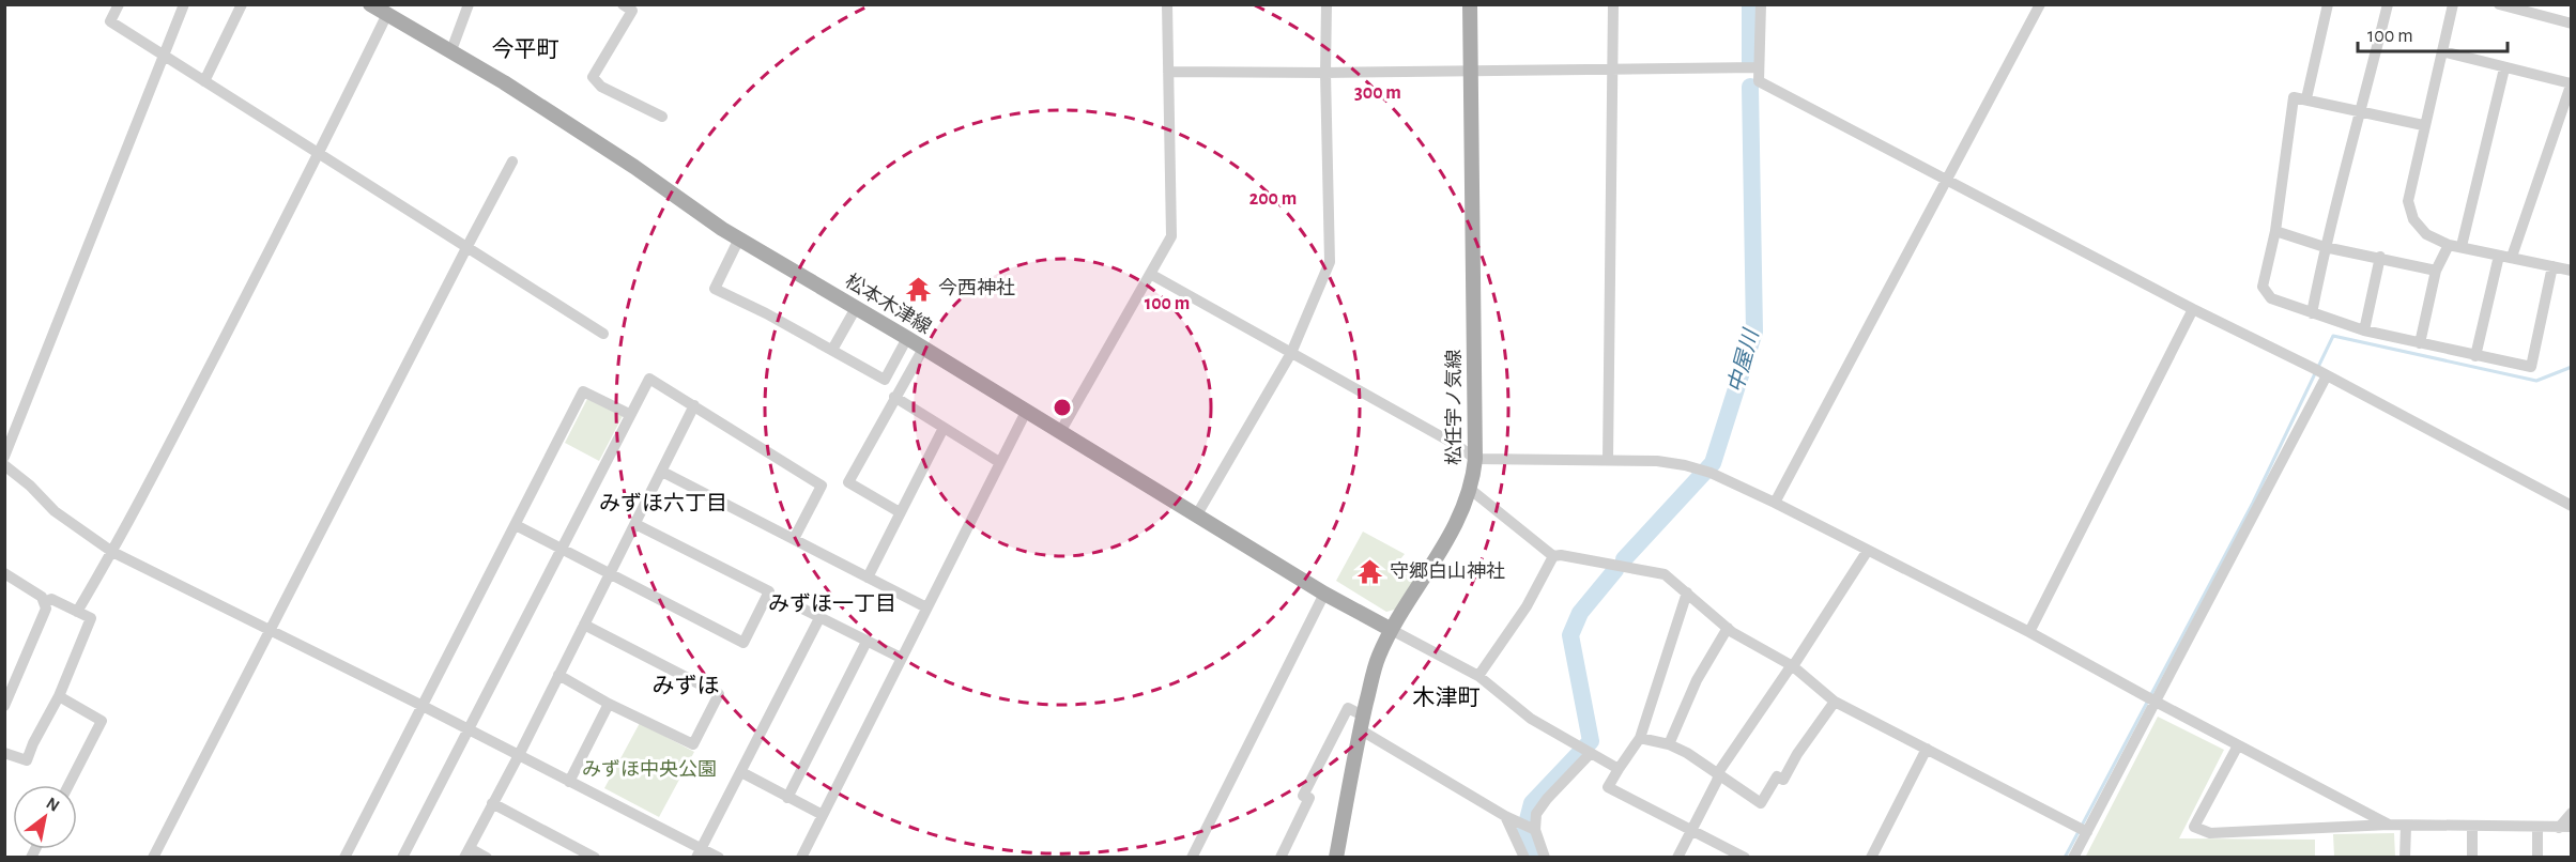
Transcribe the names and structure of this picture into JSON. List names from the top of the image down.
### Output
{
  "streets": {
    "main road": ["松本木津線", "松任宇ノ気線"]
  },
  "crossings": [
    ["松本木津線", "松任宇ノ気線"]
  ],
  "districts": [
    "今平町",
    "みずほ六丁目",
    "みずほ一丁目",
    "みずほ",
    "木津町"
  ],
  "water": ["中屋川"],
  "parks": ["みずほ中央公園"],
  "places": {
    "temple": ["今西神社", "守郷白山神社"]
  },
  "scale_bar": "100 m",
  "north": "top right",
  "rings": ["300 m", "200 m", "100 m"]
}
